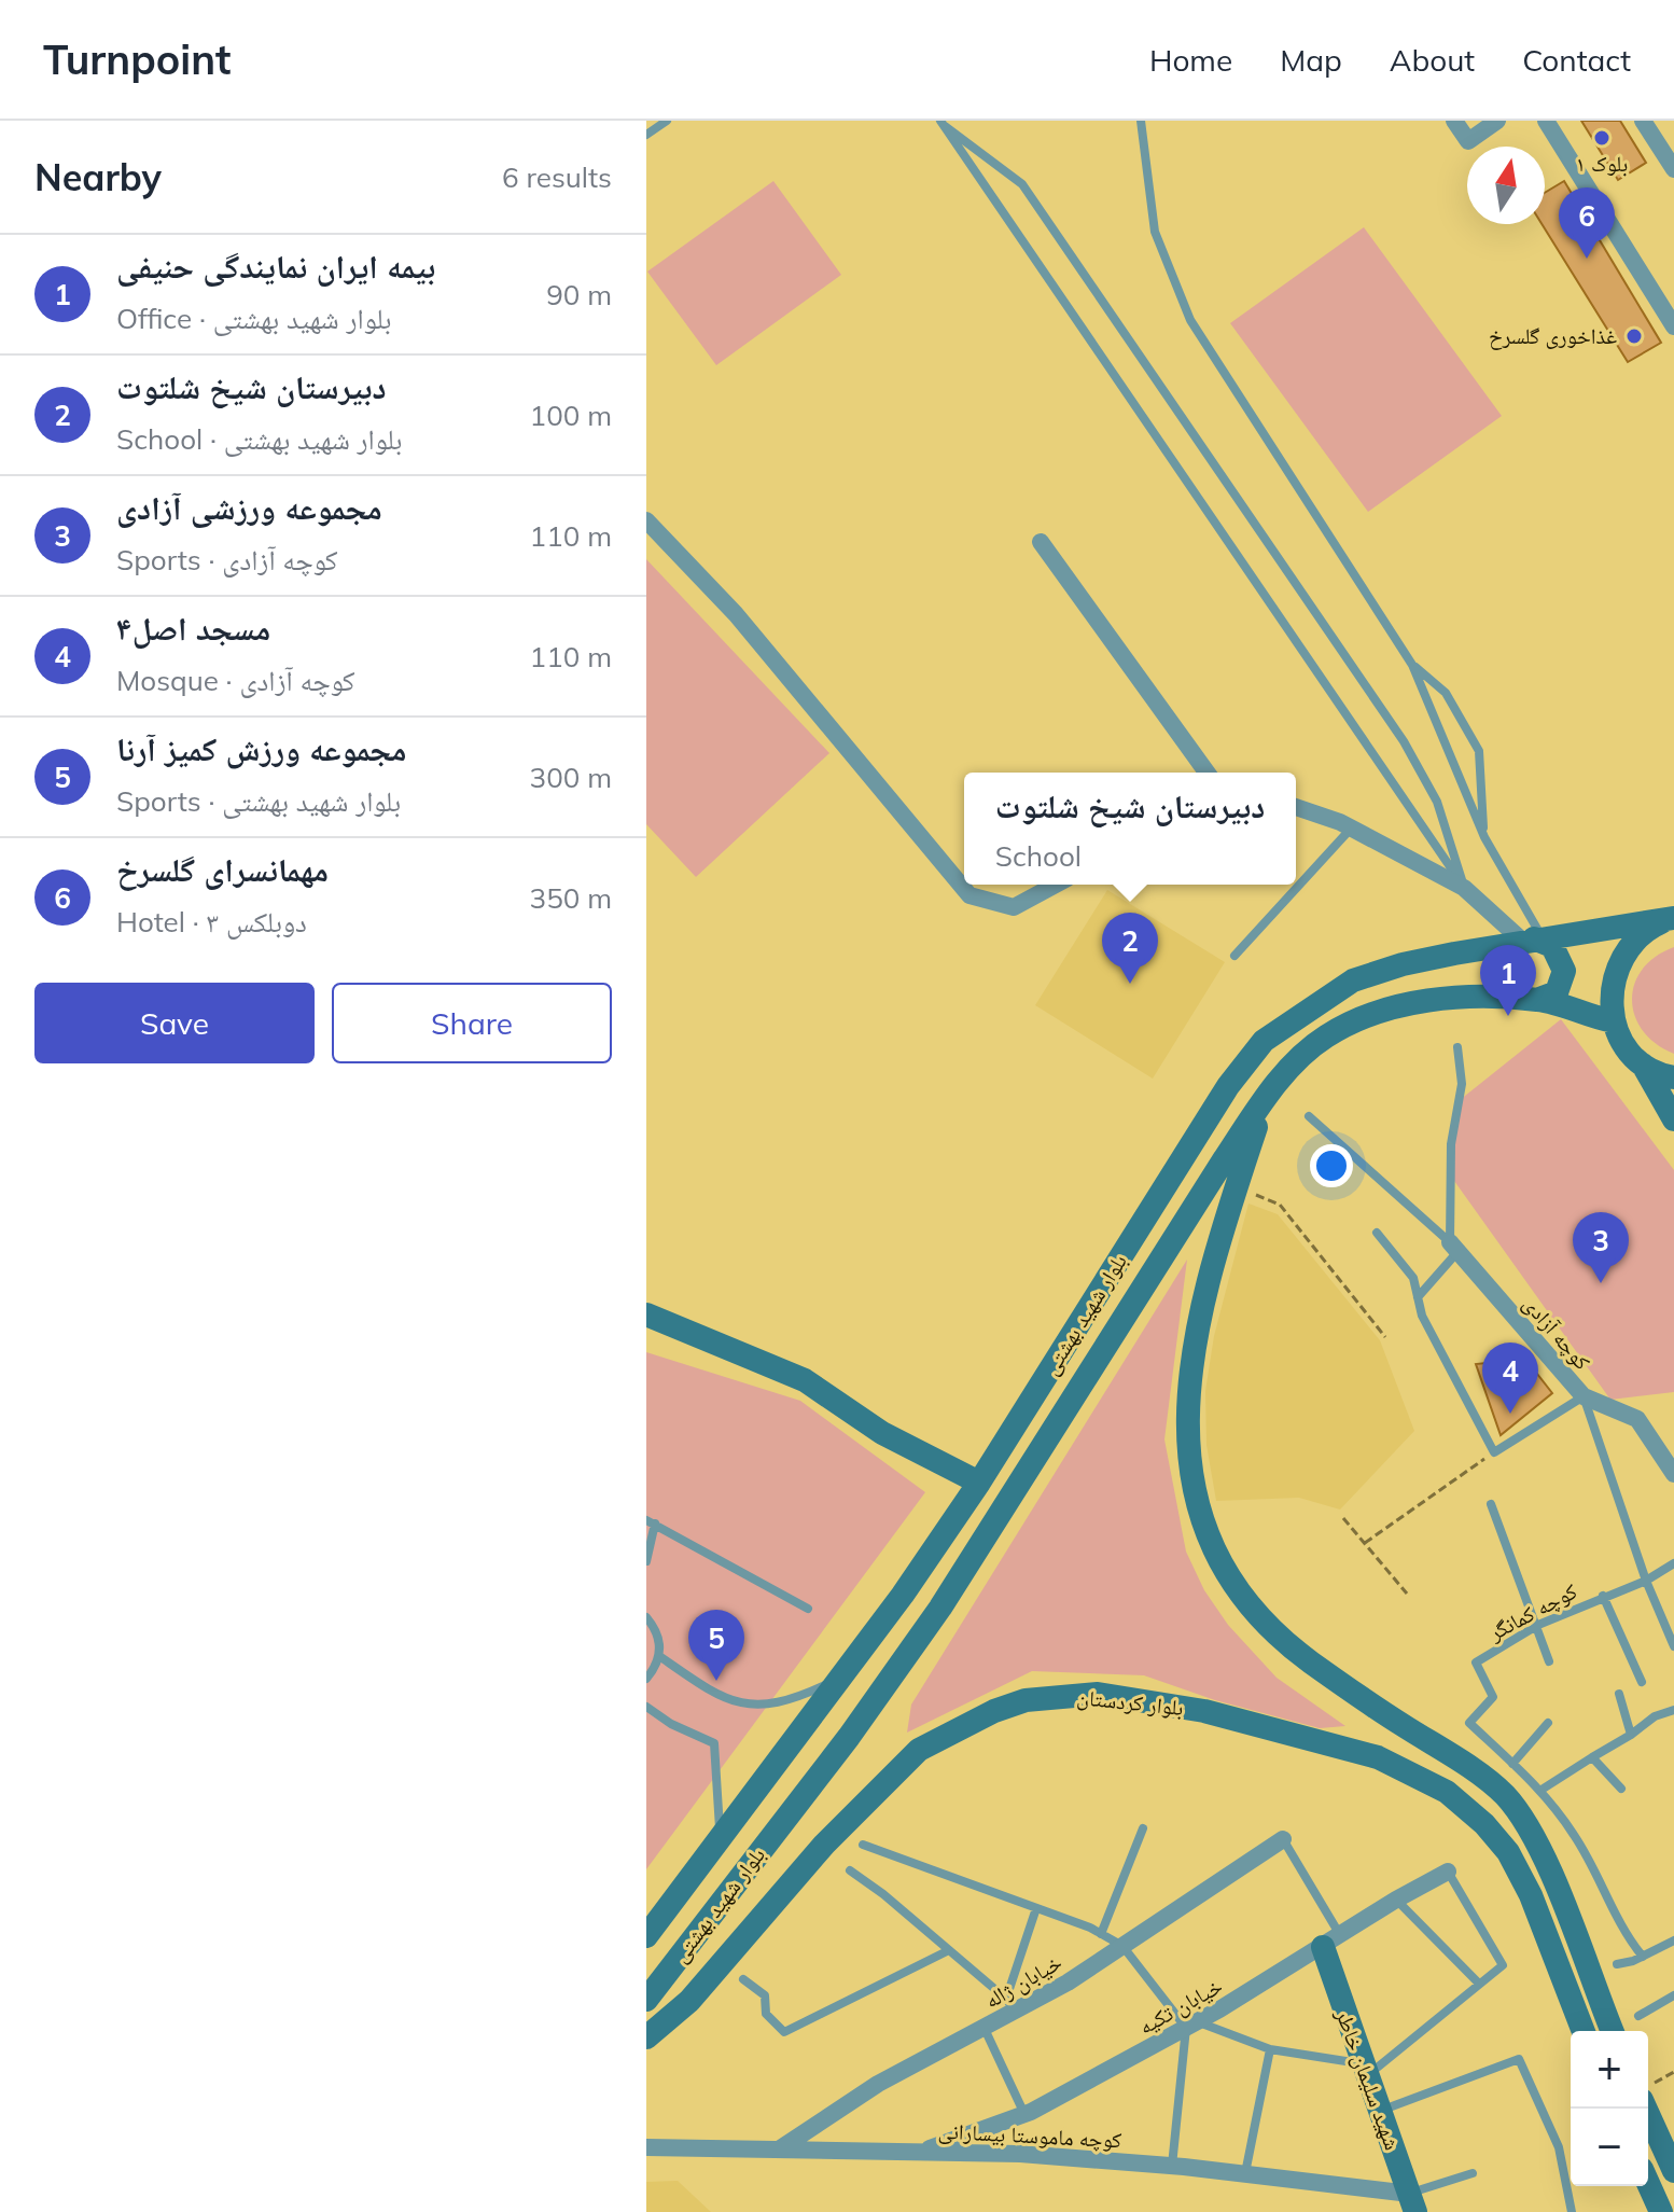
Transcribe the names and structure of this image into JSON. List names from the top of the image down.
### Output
{
  "streets": {
    "main road": ["بلوار شهید بهشتی", "بلوار کردستان", "شهید سلیمان خاطر"],
    "street": [
      "کوچه آزادی",
      "خیابان ژاله",
      "خیابان تکیه",
      "کوچه ماموستا بیسارانی"
    ],
    "lane": ["کوچه کمانگر"]
  },
  "crossings": [
    ["خیابان ژاله", "کوچه ماموستا بیسارانی"],
    ["خیابان تکیه", "شهید سلیمان خاطر"],
    ["خیابان تکیه", "کوچه ماموستا بیسارانی"],
    ["شهید سلیمان خاطر", "کوچه ماموستا بیسارانی"]
  ],
  "places": ["بلوک ۱", "غذاخوری گلسرخ"],
  "north": "top",
  "page": {
    "header": "Turnpoint",
    "nav": [
      "Home",
      "Map",
      "About",
      "Contact"
    ],
    "heading": ["Nearby", "6 results"],
    "pins": [
      "6",
      "2",
      "1",
      "3",
      "4",
      "5"
    ],
    "list": [
      {
        "mark": "1",
        "name": "بیمه ایران نمایندگی حنیفی",
        "note": "Office · بلوار شهید بهشتی",
        "value": "90 m"
      },
      {
        "mark": "2",
        "name": "دبیرستان شیخ شلتوت",
        "note": "School · بلوار شهید بهشتی",
        "value": "100 m"
      },
      {
        "mark": "3",
        "name": "مجموعه ورزشی آزادی",
        "note": "Sports · کوچه آزادی",
        "value": "110 m"
      },
      {
        "mark": "4",
        "name": "مسجد اصل۴",
        "note": "Mosque · کوچه آزادی",
        "value": "110 m"
      },
      {
        "mark": "5",
        "name": "مجموعه ورزش کمیز آرنا",
        "note": "Sports · بلوار شهید بهشتی",
        "value": "300 m"
      },
      {
        "mark": "6",
        "name": "مهمانسرای گلسرخ",
        "note": "Hotel · دوبلکس ۳",
        "value": "350 m"
      }
    ],
    "popup": ["دبیرستان شیخ شلتوت", "School"],
    "buttons": ["Save", "Share"],
    "map_buttons": ["+", "−"]
  }
}
